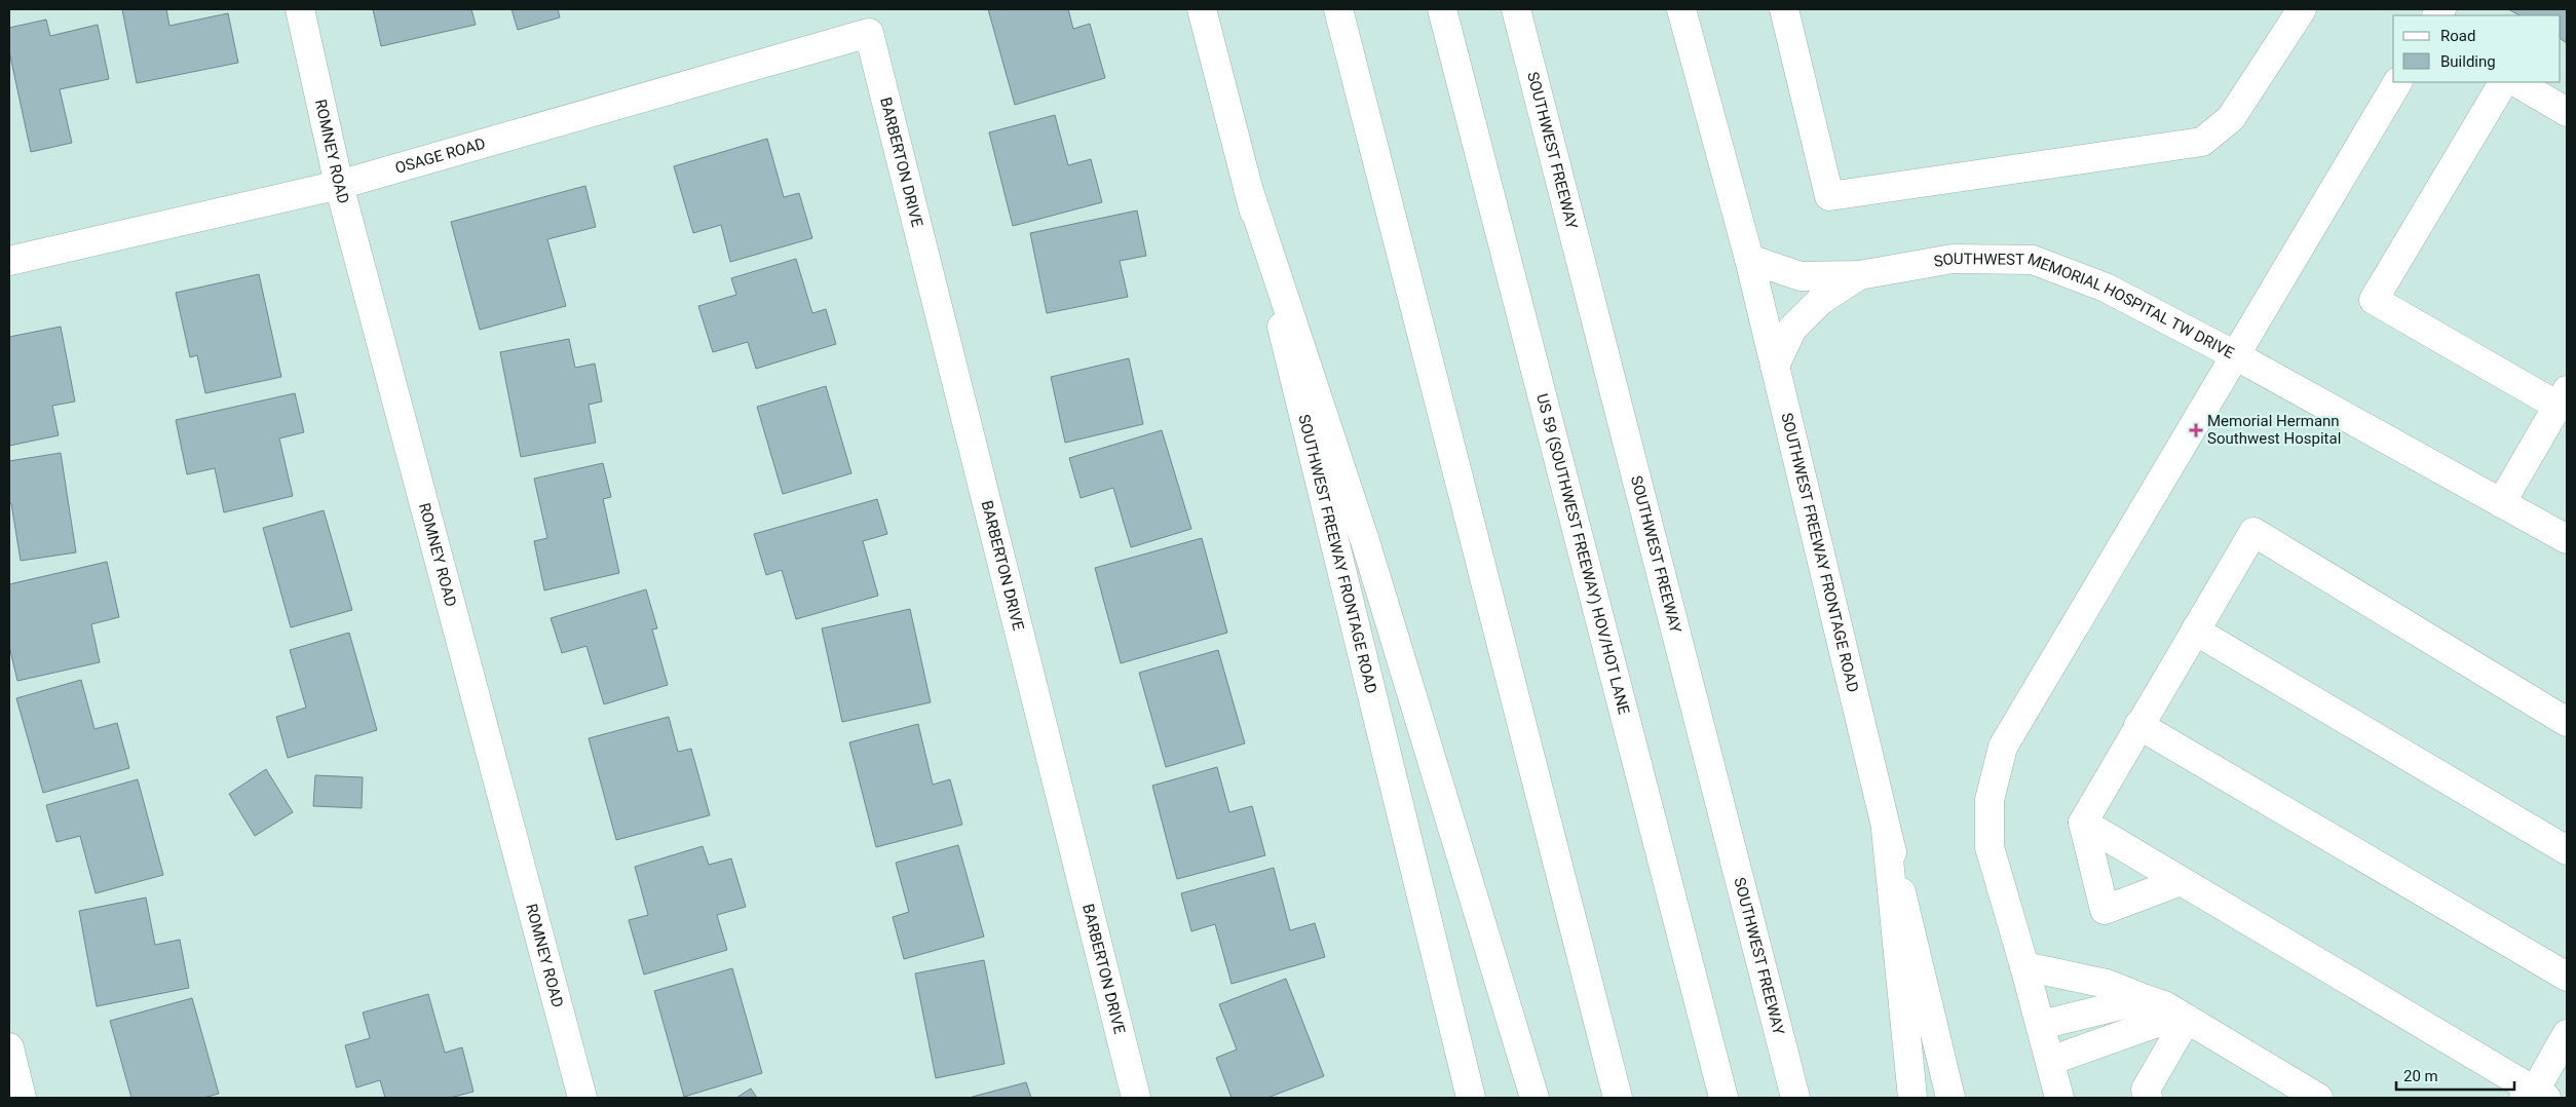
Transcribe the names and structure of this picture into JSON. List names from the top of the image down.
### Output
{
  "streets": {
    "main road": [
      "SOUTHWEST FREEWAY",
      "ROMNEY ROAD",
      "OSAGE ROAD",
      "BARBERTON DRIVE",
      "SOUTHWEST MEMORIAL HOSPITAL TW DRIVE",
      "SOUTHWEST FREEWAY FRONTAGE ROAD",
      "US 59 (SOUTHWEST FREEWAY) HOV/HOT LANE"
    ]
  },
  "crossings": [
    ["ROMNEY ROAD", "OSAGE ROAD"],
    ["OSAGE ROAD", "BARBERTON DRIVE"],
    ["SOUTHWEST MEMORIAL HOSPITAL TW DRIVE", "SOUTHWEST FREEWAY FRONTAGE ROAD"]
  ],
  "places": {
    "health": ["Memorial Hermann Southwest Hospital"]
  },
  "legend": ["Road", "Building"],
  "scale_bar": "20 m"
}
